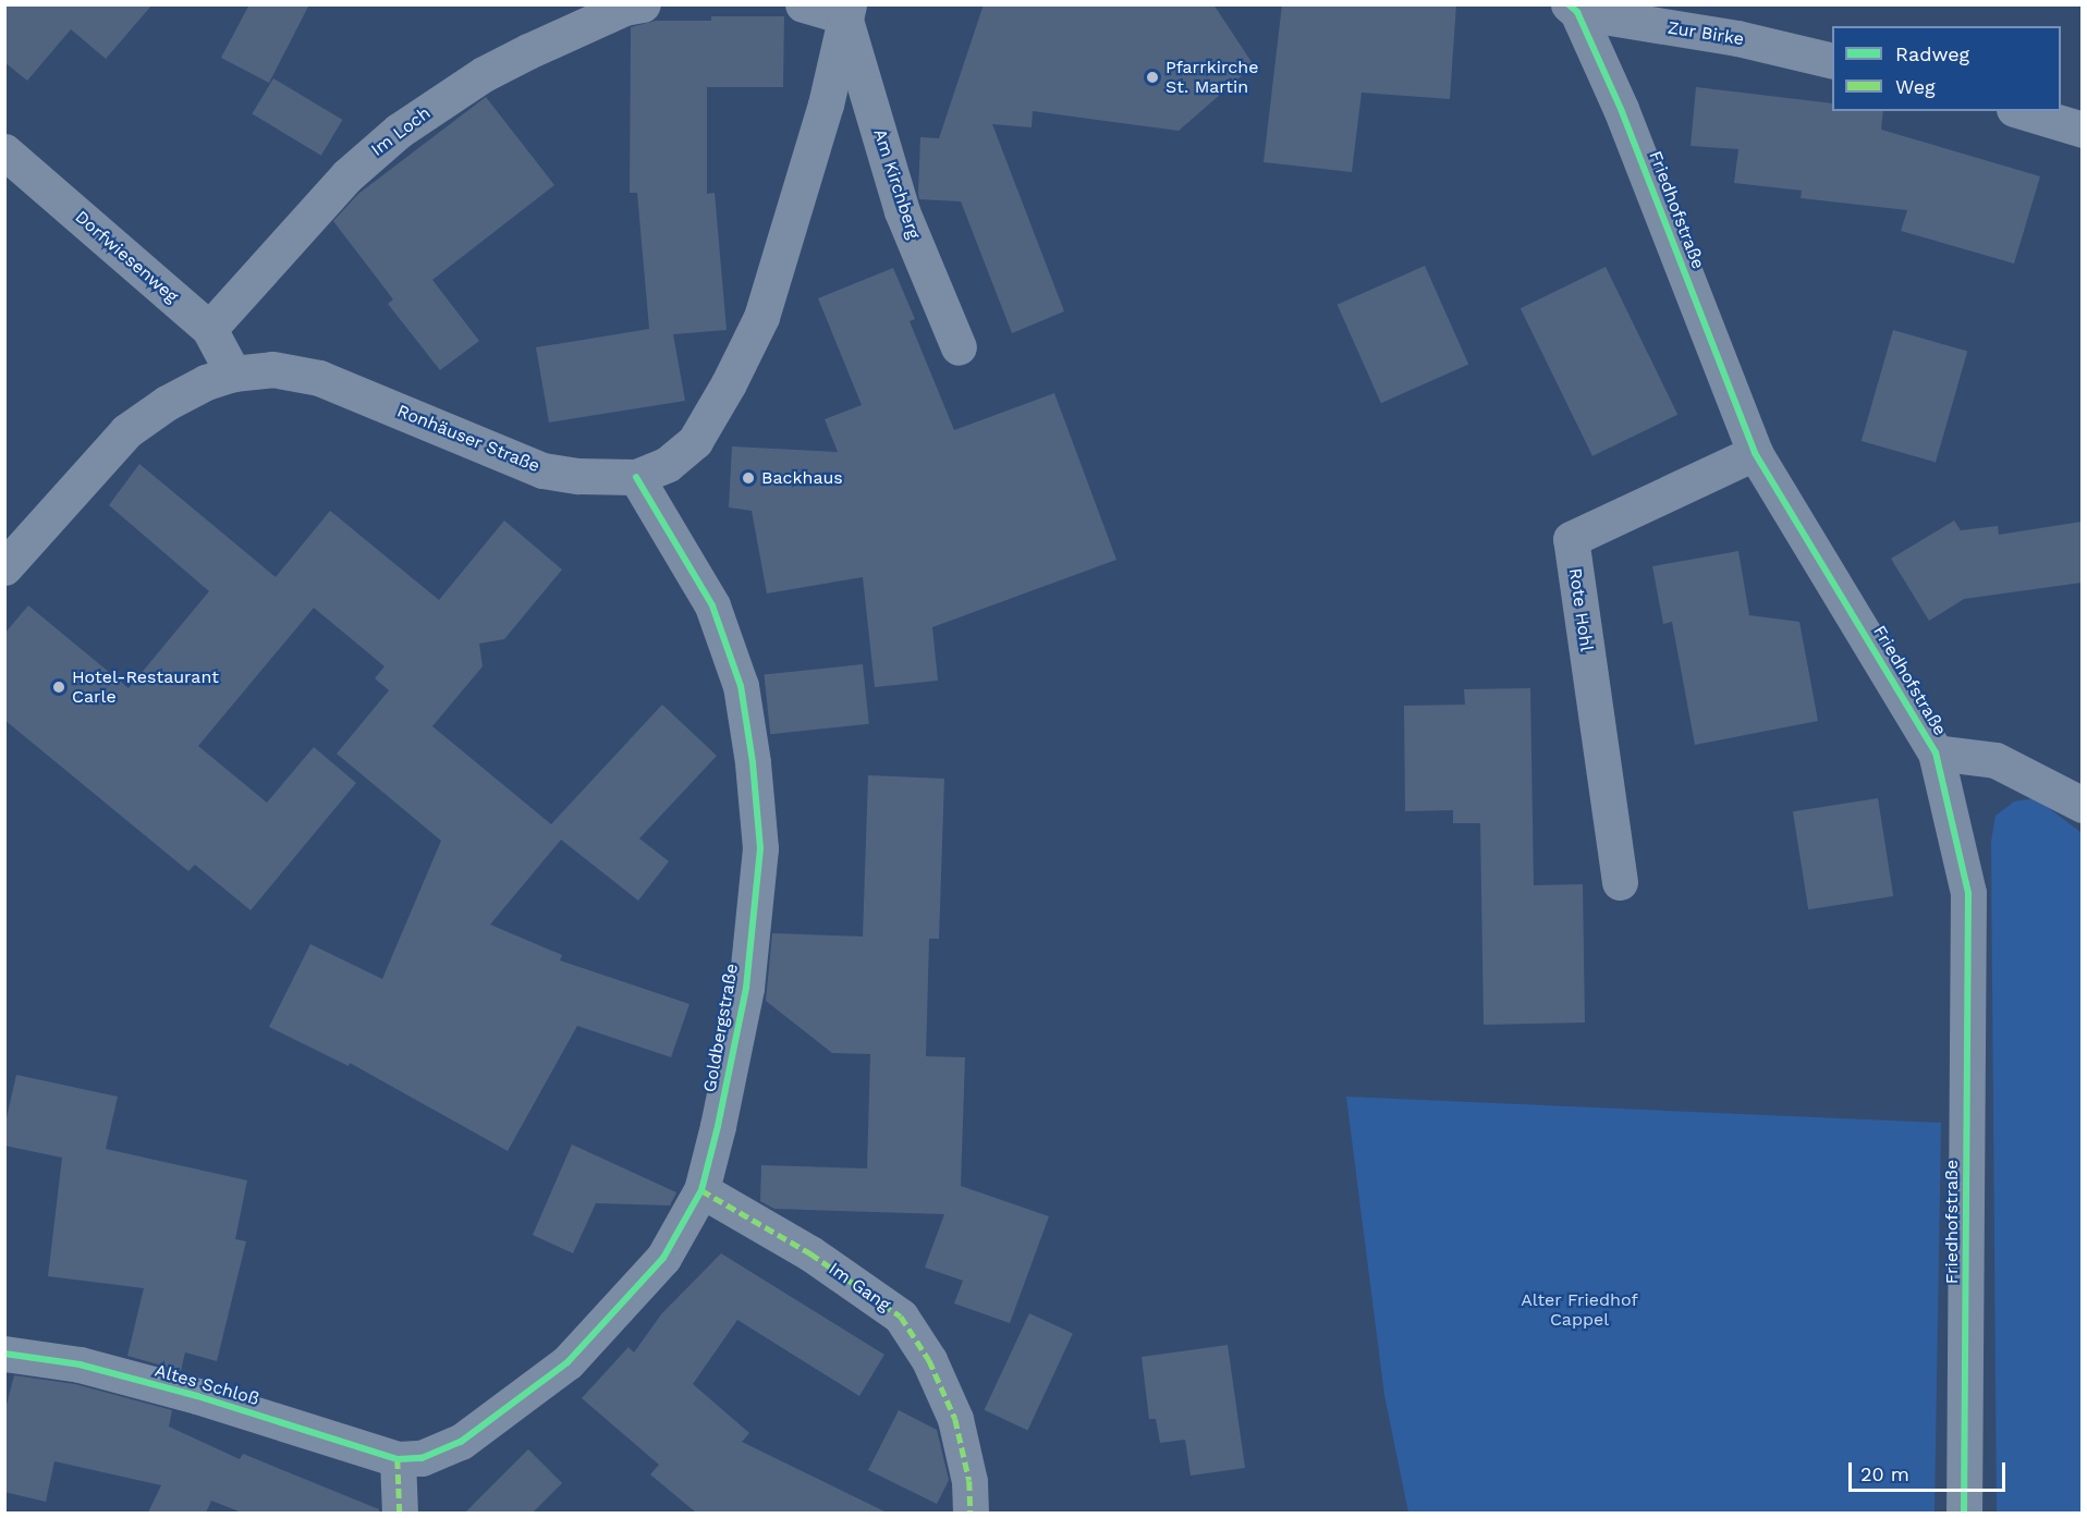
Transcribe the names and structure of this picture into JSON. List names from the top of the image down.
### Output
{
  "streets": {
    "street": [
      "Zur Birke",
      "Im Loch",
      "Am Kirchberg",
      "Friedhofstraße",
      "Dorfwiesenweg",
      "Ronhäuser Straße",
      "Rote Hohl",
      "Goldbergstraße",
      "Im Gang",
      "Altes Schloß"
    ]
  },
  "crossings": [
    ["Zur Birke", "Friedhofstraße"],
    ["Im Loch", "Dorfwiesenweg"],
    ["Am Kirchberg", "Ronhäuser Straße"],
    ["Friedhofstraße", "Rote Hohl"],
    ["Dorfwiesenweg", "Ronhäuser Straße"],
    ["Ronhäuser Straße", "Goldbergstraße"],
    ["Goldbergstraße", "Im Gang"],
    ["Goldbergstraße", "Altes Schloß"]
  ],
  "parks": ["Alter Friedhof Cappel"],
  "places": ["Pfarrkirche St. Martin", "Backhaus", "Hotel-Restaurant Carle"],
  "legend": ["Radweg", "Weg"],
  "scale_bar": "20 m"
}
